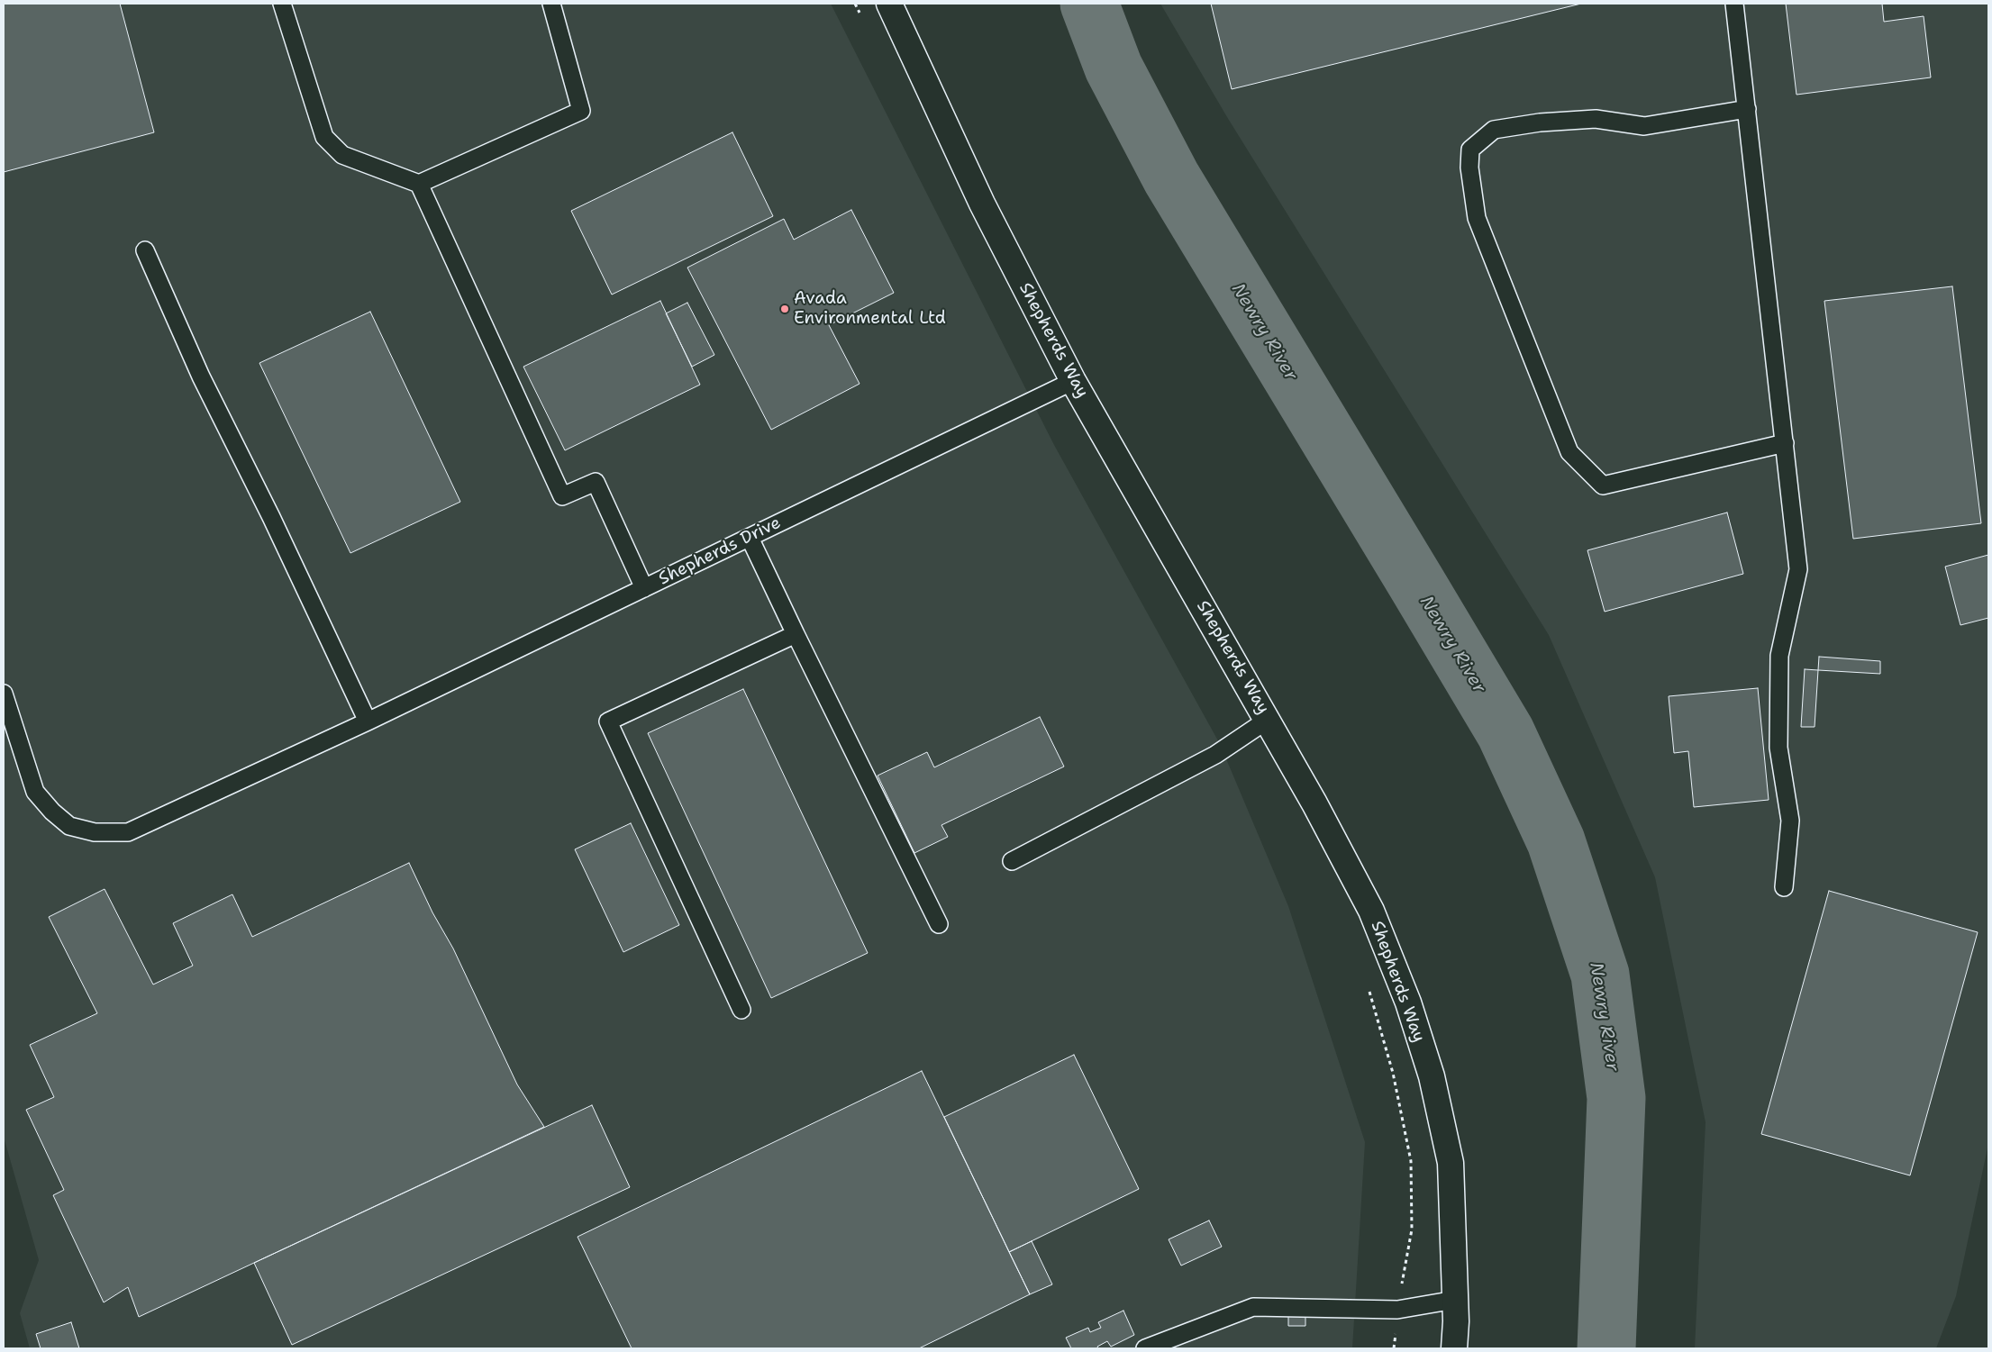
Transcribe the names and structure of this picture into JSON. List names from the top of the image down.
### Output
{
  "streets": {
    "street": ["Shepherds Way"],
    "lane": ["Shepherds Drive"]
  },
  "crossings": [
    ["Shepherds Way", "Shepherds Drive"]
  ],
  "water": ["Newry River"],
  "places": ["Avada Environmental Ltd"]
}
